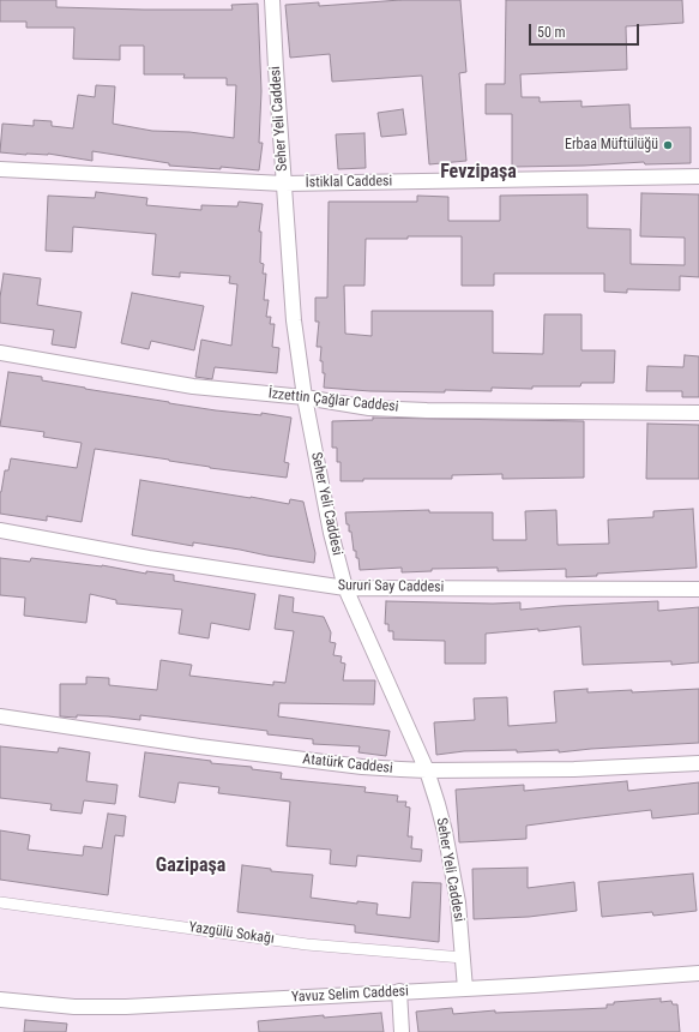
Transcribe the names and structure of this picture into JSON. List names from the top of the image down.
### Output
{
  "streets": {
    "street": [
      "Seher Yeli Caddesi",
      "İstiklal Caddesi",
      "İzzettin Çağlar Caddesi",
      "Sururi Say Caddesi",
      "Atatürk Caddesi",
      "Yazgülü Sokağı",
      "Yavuz Selim Caddesi"
    ]
  },
  "crossings": [
    ["Seher Yeli Caddesi", "İstiklal Caddesi"],
    ["Seher Yeli Caddesi", "İzzettin Çağlar Caddesi"],
    ["Seher Yeli Caddesi", "Sururi Say Caddesi"],
    ["Seher Yeli Caddesi", "Atatürk Caddesi"],
    ["Seher Yeli Caddesi", "Yazgülü Sokağı"],
    ["Seher Yeli Caddesi", "Yavuz Selim Caddesi"]
  ],
  "districts": ["Fevzipaşa", "Gazipaşa"],
  "places": ["Erbaa Müftülüğü"],
  "scale_bar": "50 m"
}
